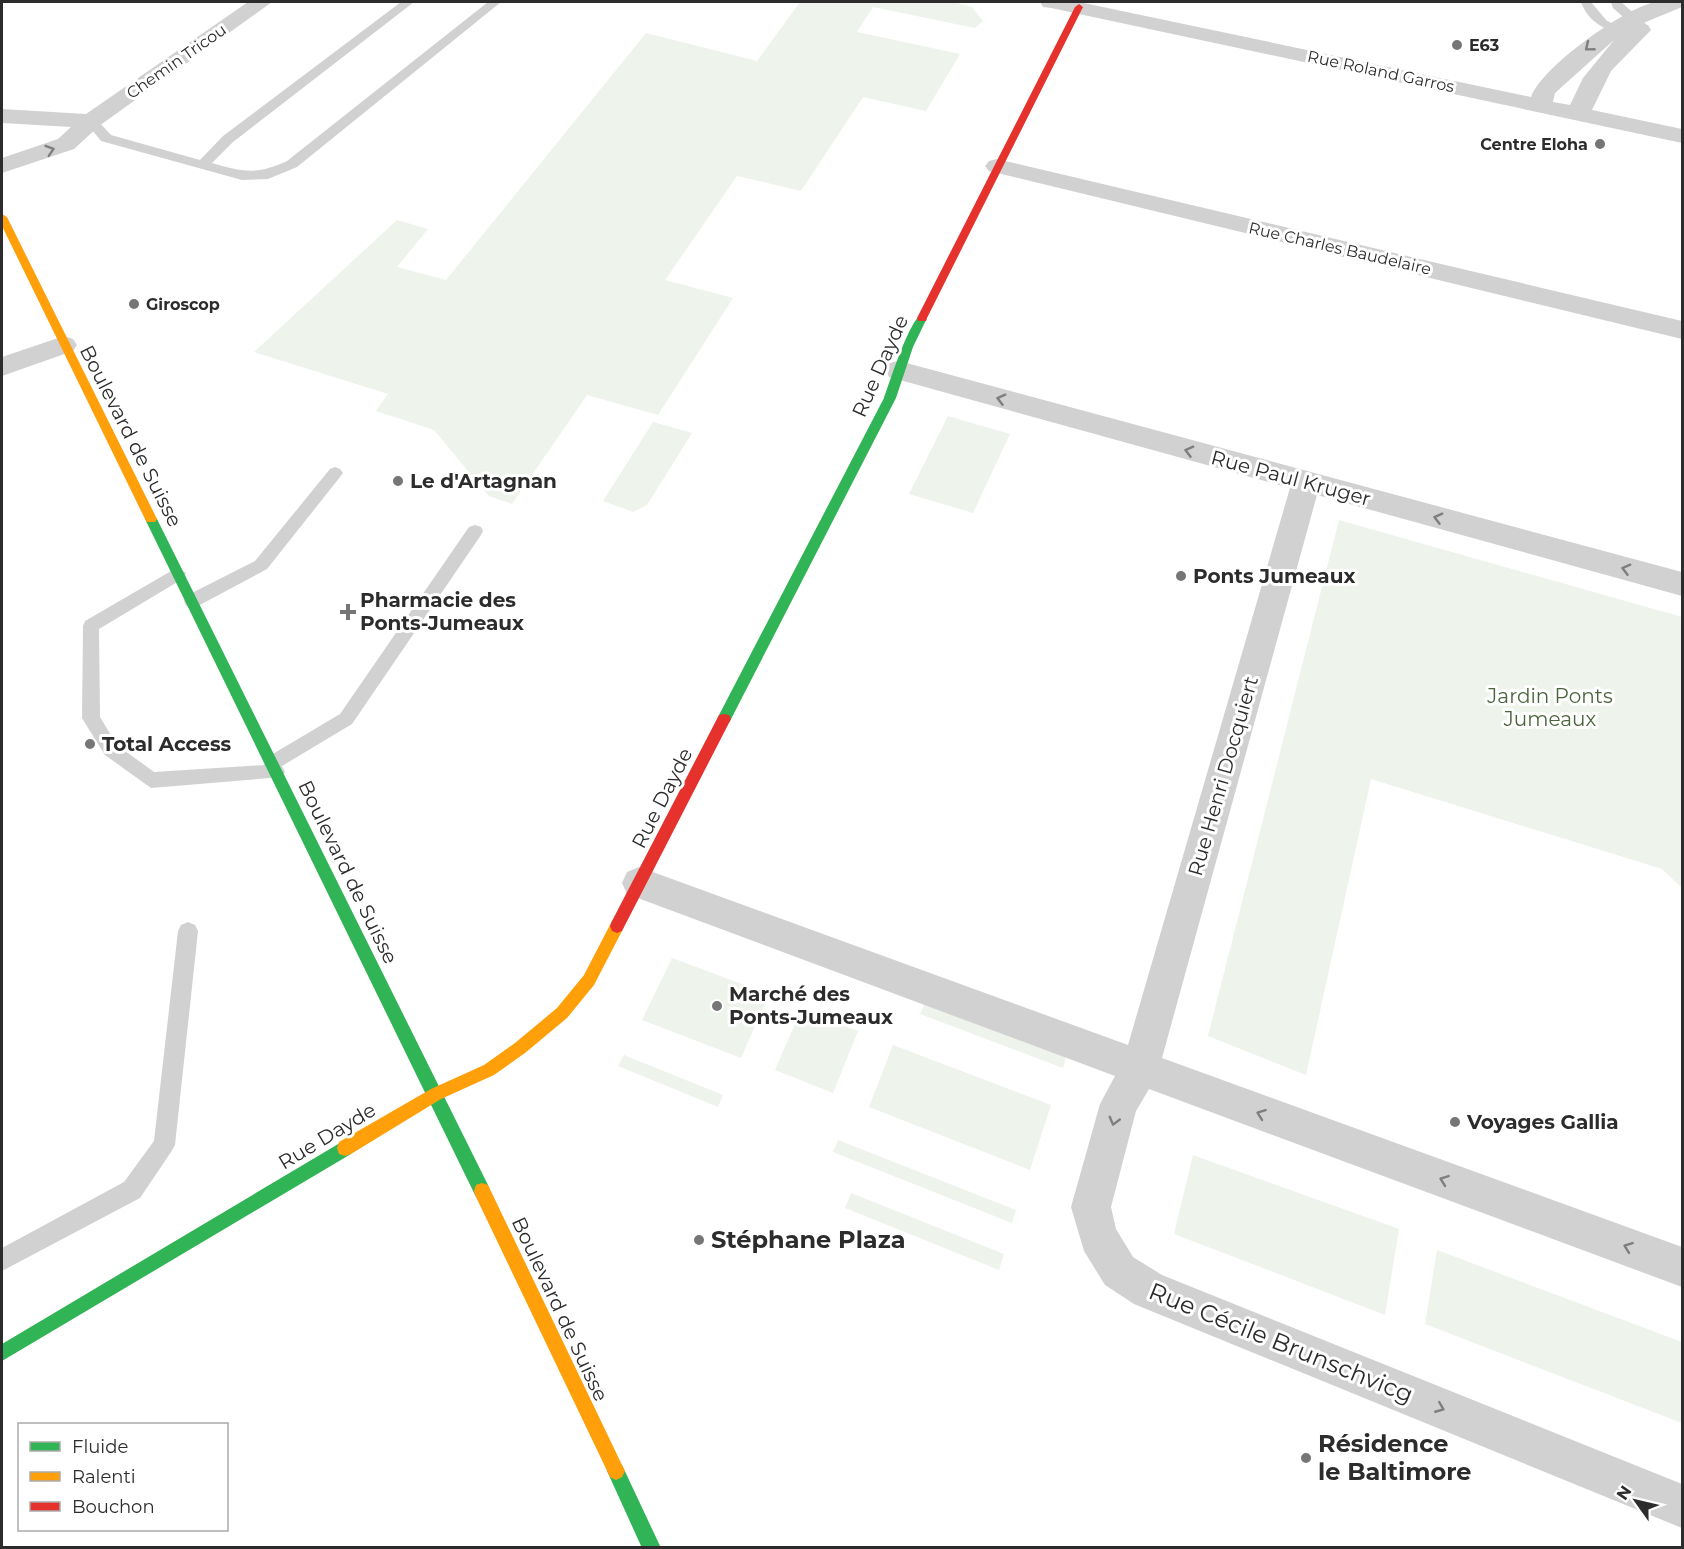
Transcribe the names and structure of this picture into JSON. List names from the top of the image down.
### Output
{
  "streets": {
    "street": [
      "Chemin Tricou",
      "Rue Roland Garros",
      "Rue Charles Baudelaire",
      "Rue Dayde",
      "Boulevard de Suisse",
      "Rue Paul Kruger",
      "Rue Henri Docquiert",
      "Rue Cécile Brunschvicg"
    ]
  },
  "crossings": [
    ["Rue Roland Garros", "Rue Dayde"],
    ["Rue Charles Baudelaire", "Rue Dayde"],
    ["Rue Dayde", "Boulevard de Suisse"],
    ["Rue Dayde", "Rue Paul Kruger"],
    ["Rue Paul Kruger", "Rue Henri Docquiert"],
    ["Rue Henri Docquiert", "Rue Cécile Brunschvicg"]
  ],
  "one_way": ["Rue Paul Kruger"],
  "parks": ["Jardin Ponts Jumeaux"],
  "places": {
    "other": [
      "E63",
      "Centre Eloha",
      "Giroscop",
      "Le d'Artagnan",
      "Ponts Jumeaux",
      "Total Access",
      "Marché des Ponts-Jumeaux",
      "Voyages Gallia",
      "Stéphane Plaza",
      "Résidence le Baltimore"
    ],
    "health": ["Pharmacie des Ponts-Jumeaux"]
  },
  "legend": ["Fluide", "Ralenti", "Bouchon"],
  "north": "top left"
}
